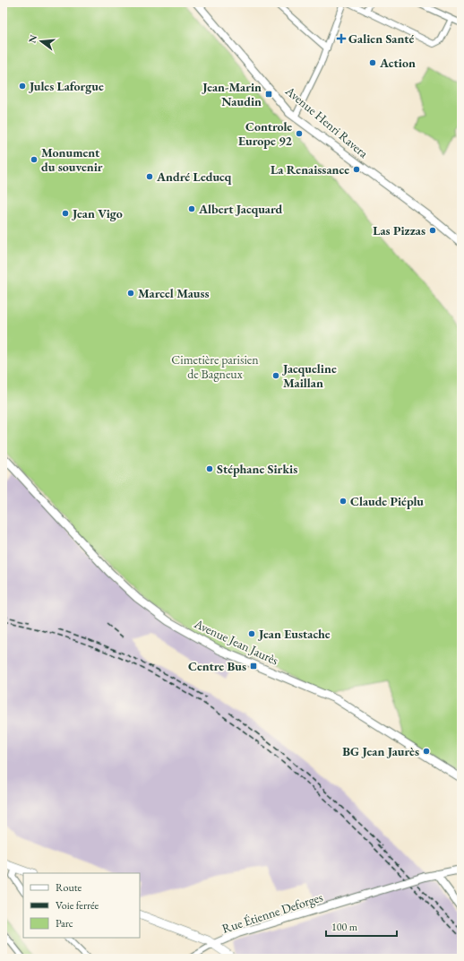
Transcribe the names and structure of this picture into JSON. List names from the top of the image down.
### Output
{
  "streets": {
    "street": ["Avenue Henri Ravera", "Avenue Jean Jaurès", "Rue Étienne Deforges"]
  },
  "parks": ["Cimetière parisien de Bagneux"],
  "places": {
    "health": ["Galien Santé"],
    "other": [
      "Action",
      "Jules Laforgue",
      "Controle Europe 92",
      "Monument du souvenir",
      "La Renaissance",
      "André Leducq",
      "Albert Jacquard",
      "Jean Vigo",
      "Las Pizzas",
      "Marcel Mauss",
      "Jacqueline Maillan",
      "Stéphane Sirkis",
      "Claude Piéplu",
      "Jean Eustache",
      "BG Jean Jaurès"
    ],
    "transit": ["Jean-Marin Naudin", "Centre Bus"]
  },
  "legend": ["Route", "Voie ferrée", "Parc"],
  "scale_bar": "100 m",
  "north": "left"
}
